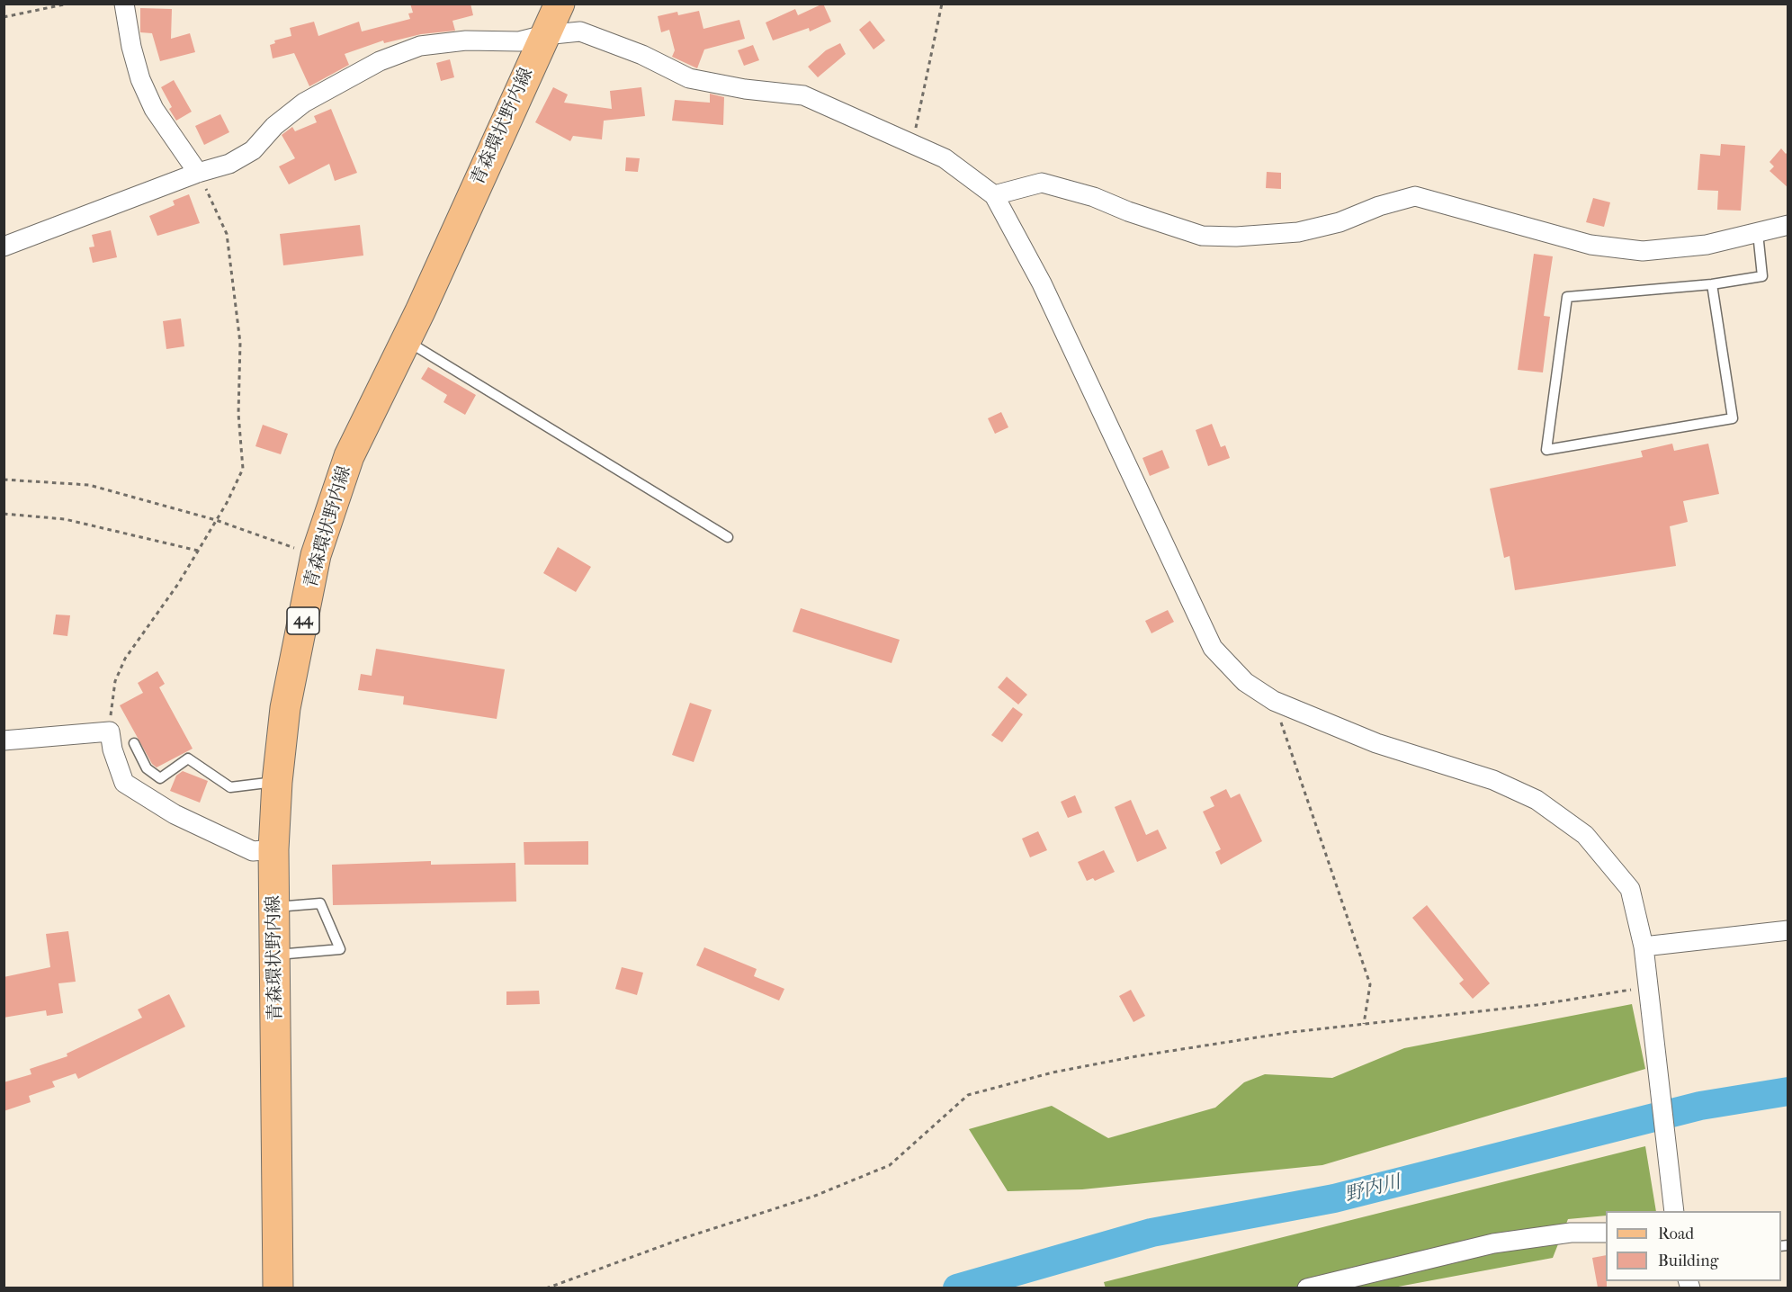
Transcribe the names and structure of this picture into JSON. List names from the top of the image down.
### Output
{
  "streets": {
    "main road": ["青森環状野内線", "44"]
  },
  "water": ["野内川"],
  "legend": ["Road", "Building"]
}
